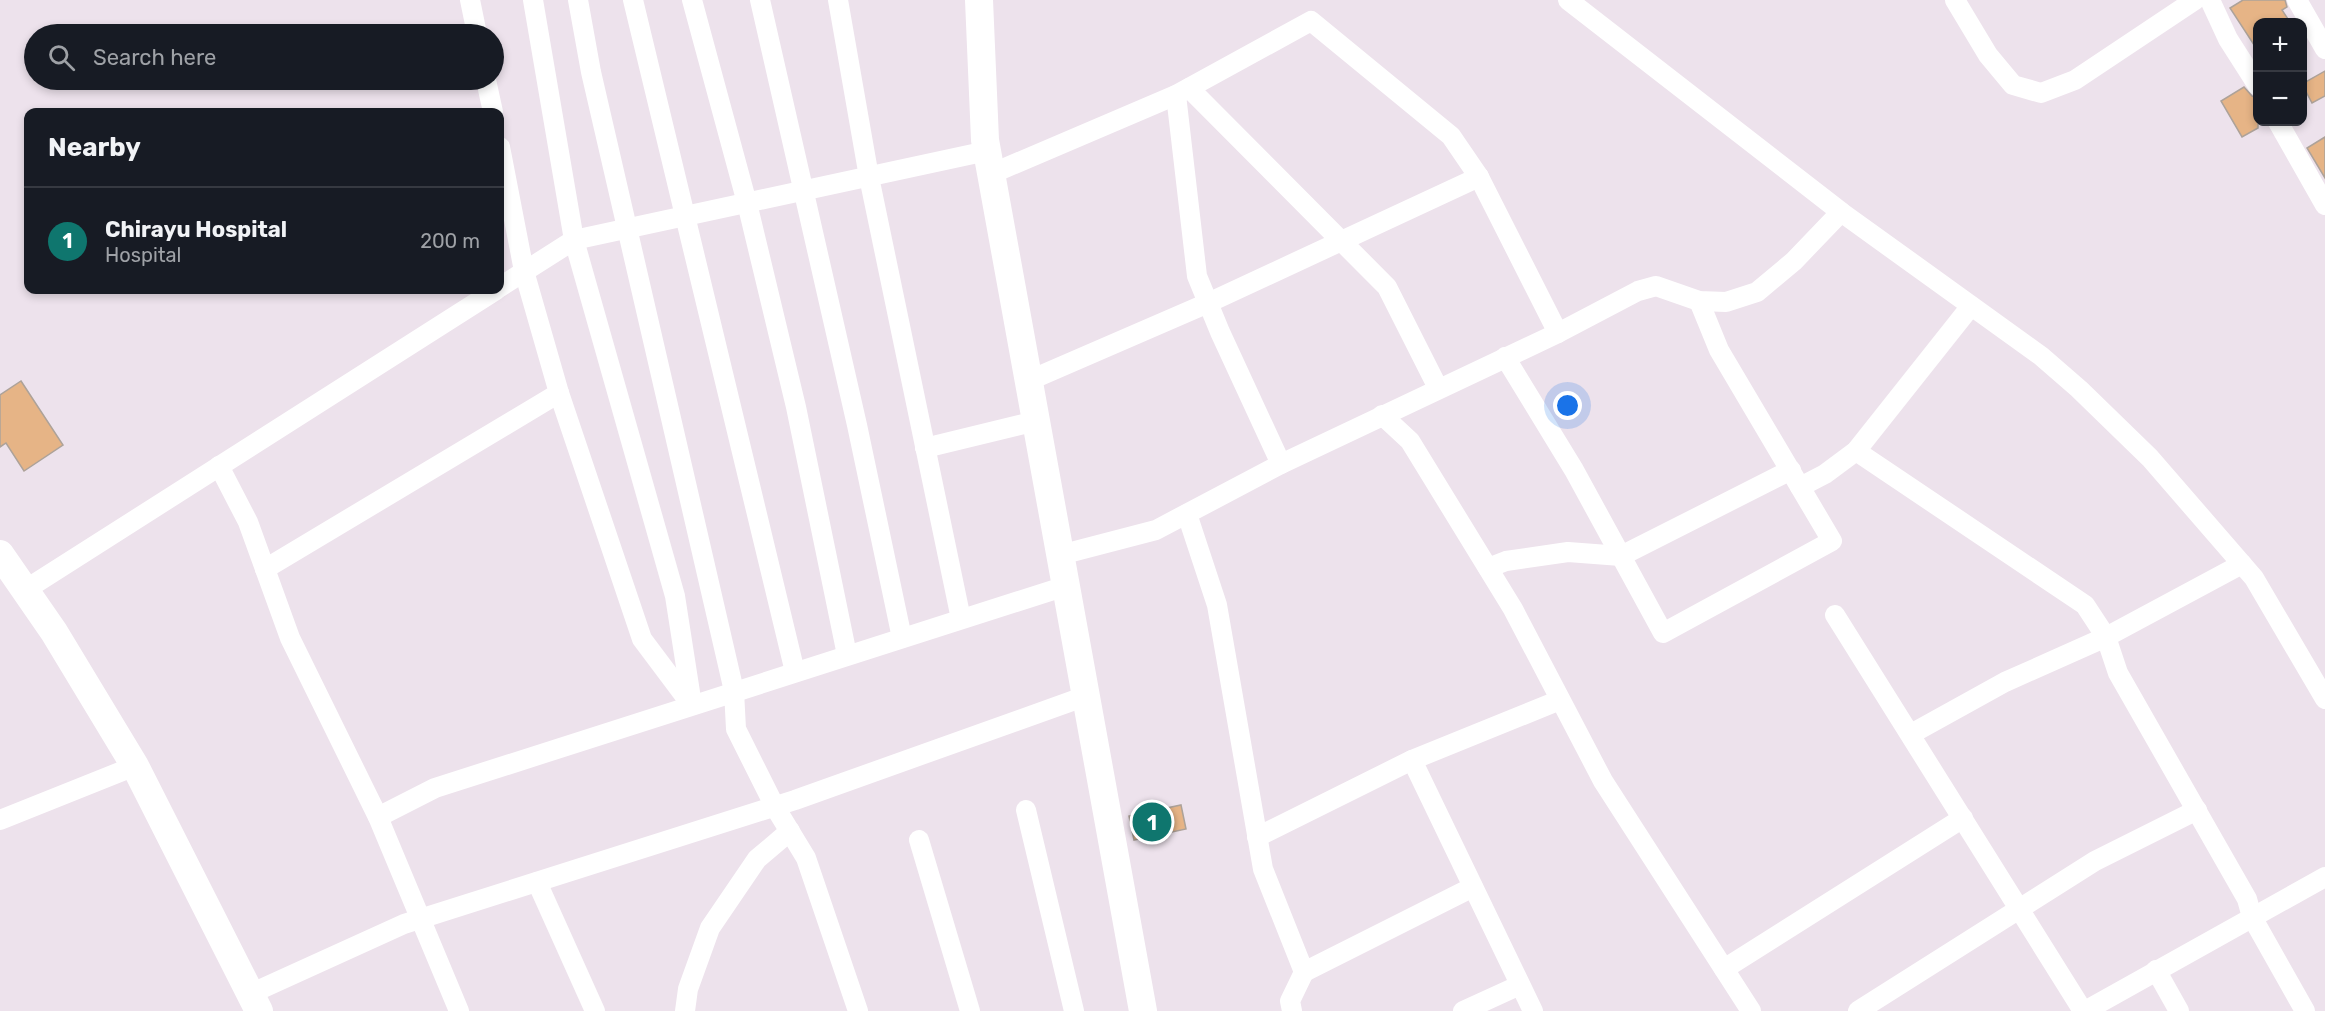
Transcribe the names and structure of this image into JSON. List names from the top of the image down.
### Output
{
  "page": {
    "map_buttons": ["+", "−"],
    "search": "Search here",
    "heading": "Nearby",
    "list": [
      {
        "mark": "1",
        "name": "Chirayu Hospital",
        "note": "Hospital",
        "value": "200 m"
      }
    ],
    "pins": "1"
  }
}
